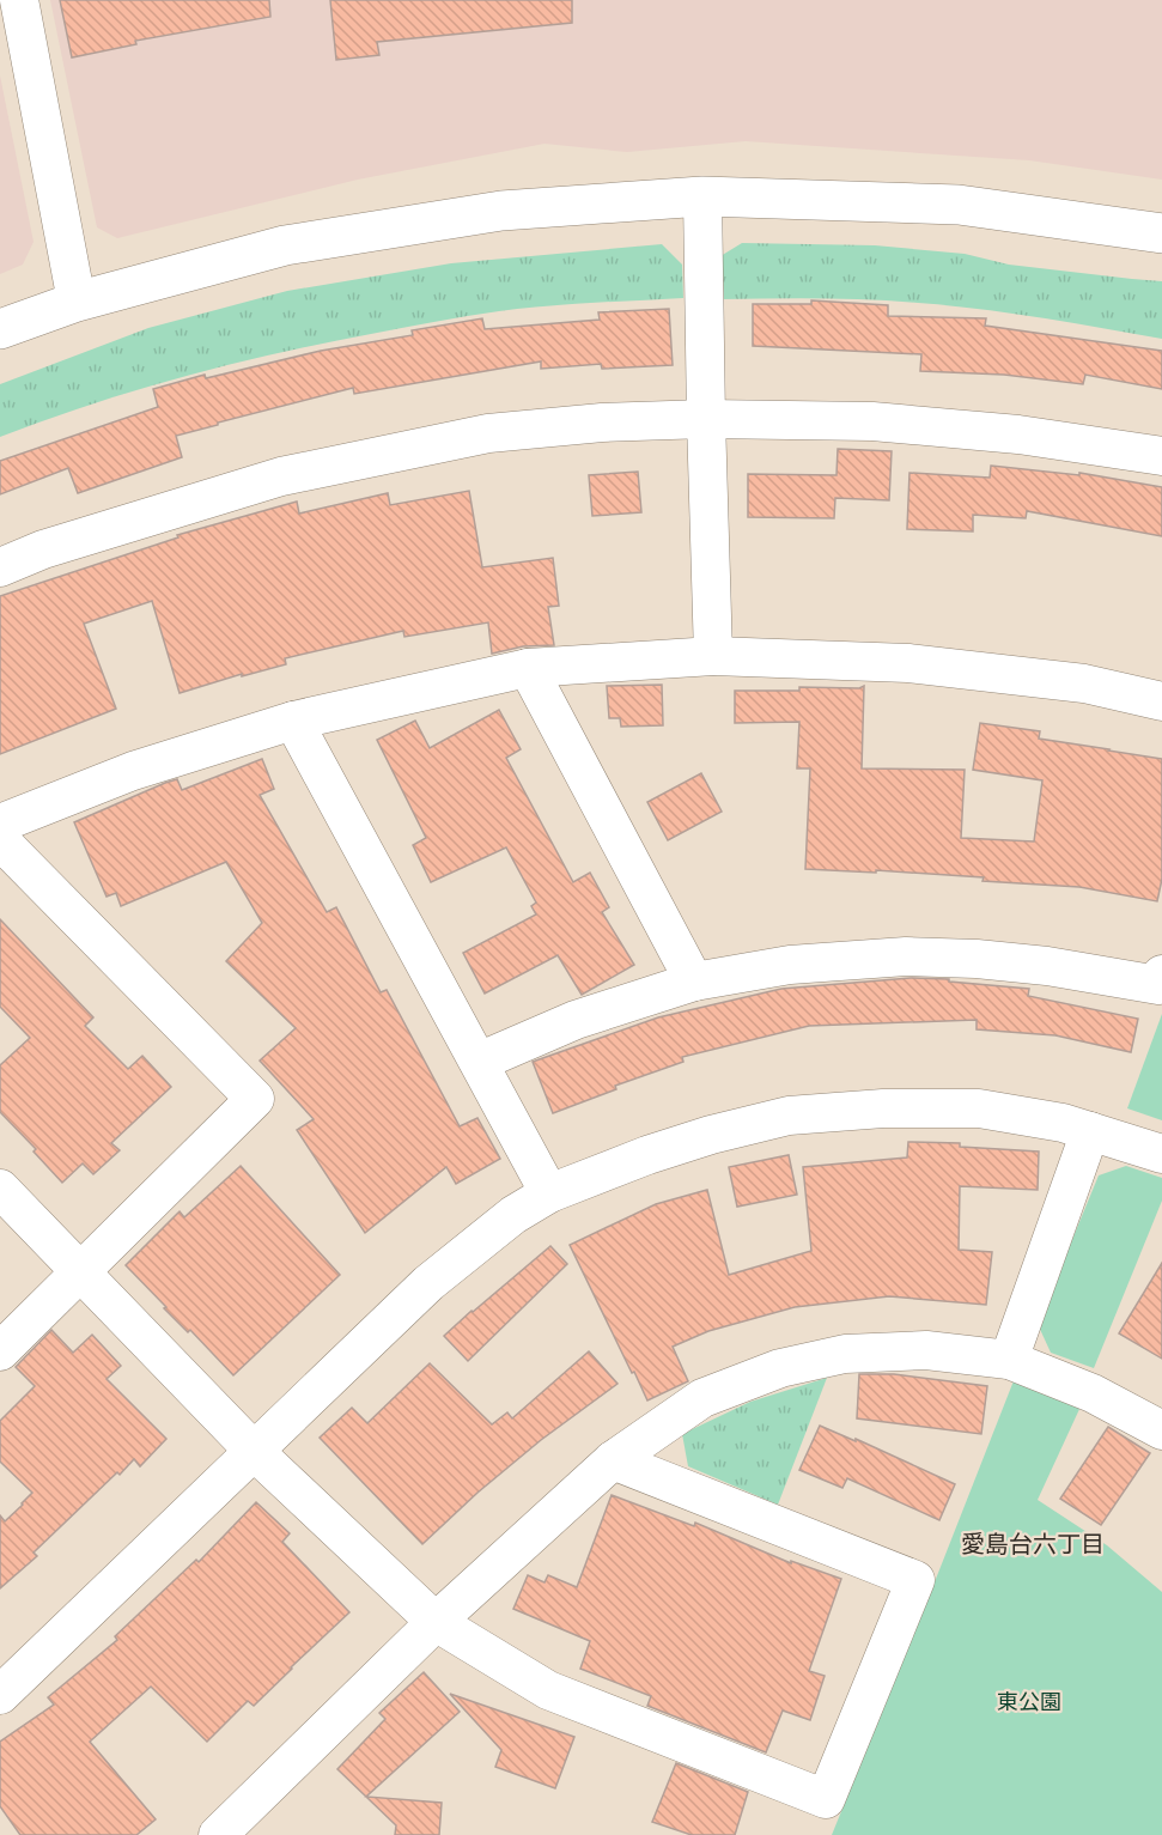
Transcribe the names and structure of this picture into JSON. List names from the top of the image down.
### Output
{
  "districts": ["愛島台六丁目"],
  "parks": ["東公園"]
}
